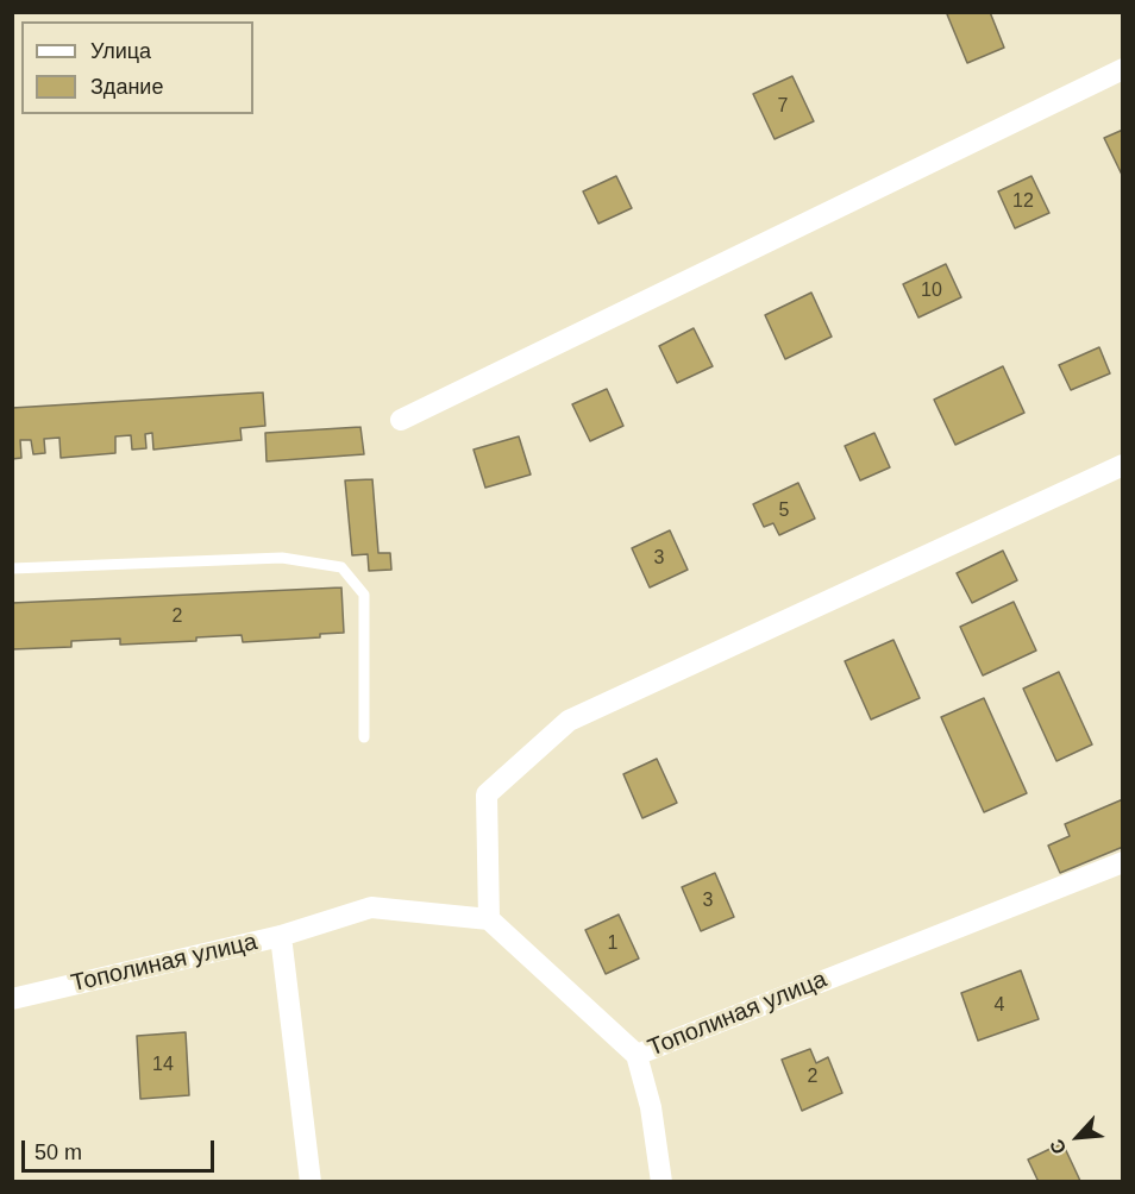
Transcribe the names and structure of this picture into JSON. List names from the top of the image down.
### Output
{
  "streets": {
    "street": ["Тополиная улица"]
  },
  "house_numbers": [
    "7",
    "12",
    "10",
    "5",
    "3",
    "2",
    "3",
    "1",
    "4",
    "14",
    "2"
  ],
  "legend": ["Улица", "Здание"],
  "scale_bar": "50 m",
  "north": "bottom left"
}
